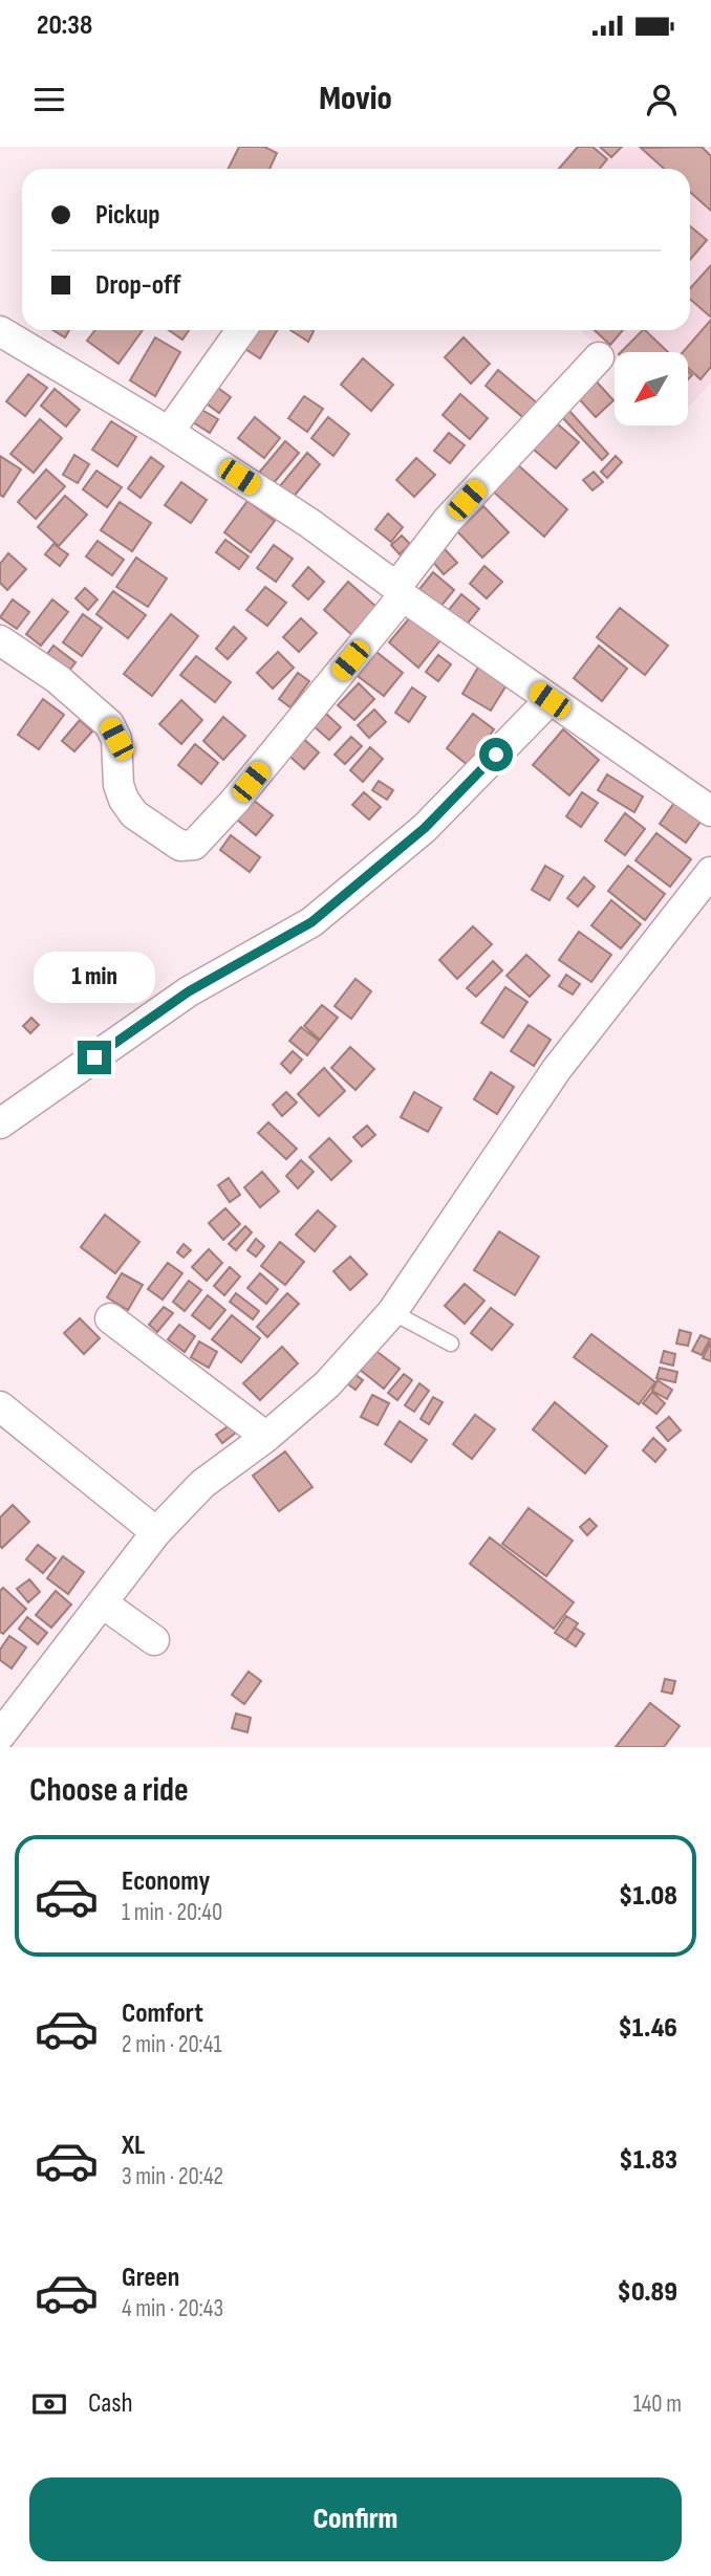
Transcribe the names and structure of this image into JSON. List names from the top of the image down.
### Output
{
  "north": "bottom left",
  "page": {
    "status": "20:38",
    "header": "Movio",
    "banner": ["Pickup", "Drop-off"],
    "bubble": "1 min",
    "heading": "Choose a ride",
    "list": [
      {
        "name": "Economy",
        "note": "1 min · 20:40",
        "value": "$1.08"
      },
      {
        "name": "Comfort",
        "note": "2 min · 20:41",
        "value": "$1.46"
      },
      {
        "name": "XL",
        "note": "3 min · 20:42",
        "value": "$1.83"
      },
      {
        "name": "Green",
        "note": "4 min · 20:43",
        "value": "$0.89"
      }
    ],
    "pay": ["Cash", "140 m"],
    "buttons": "Confirm"
  }
}
